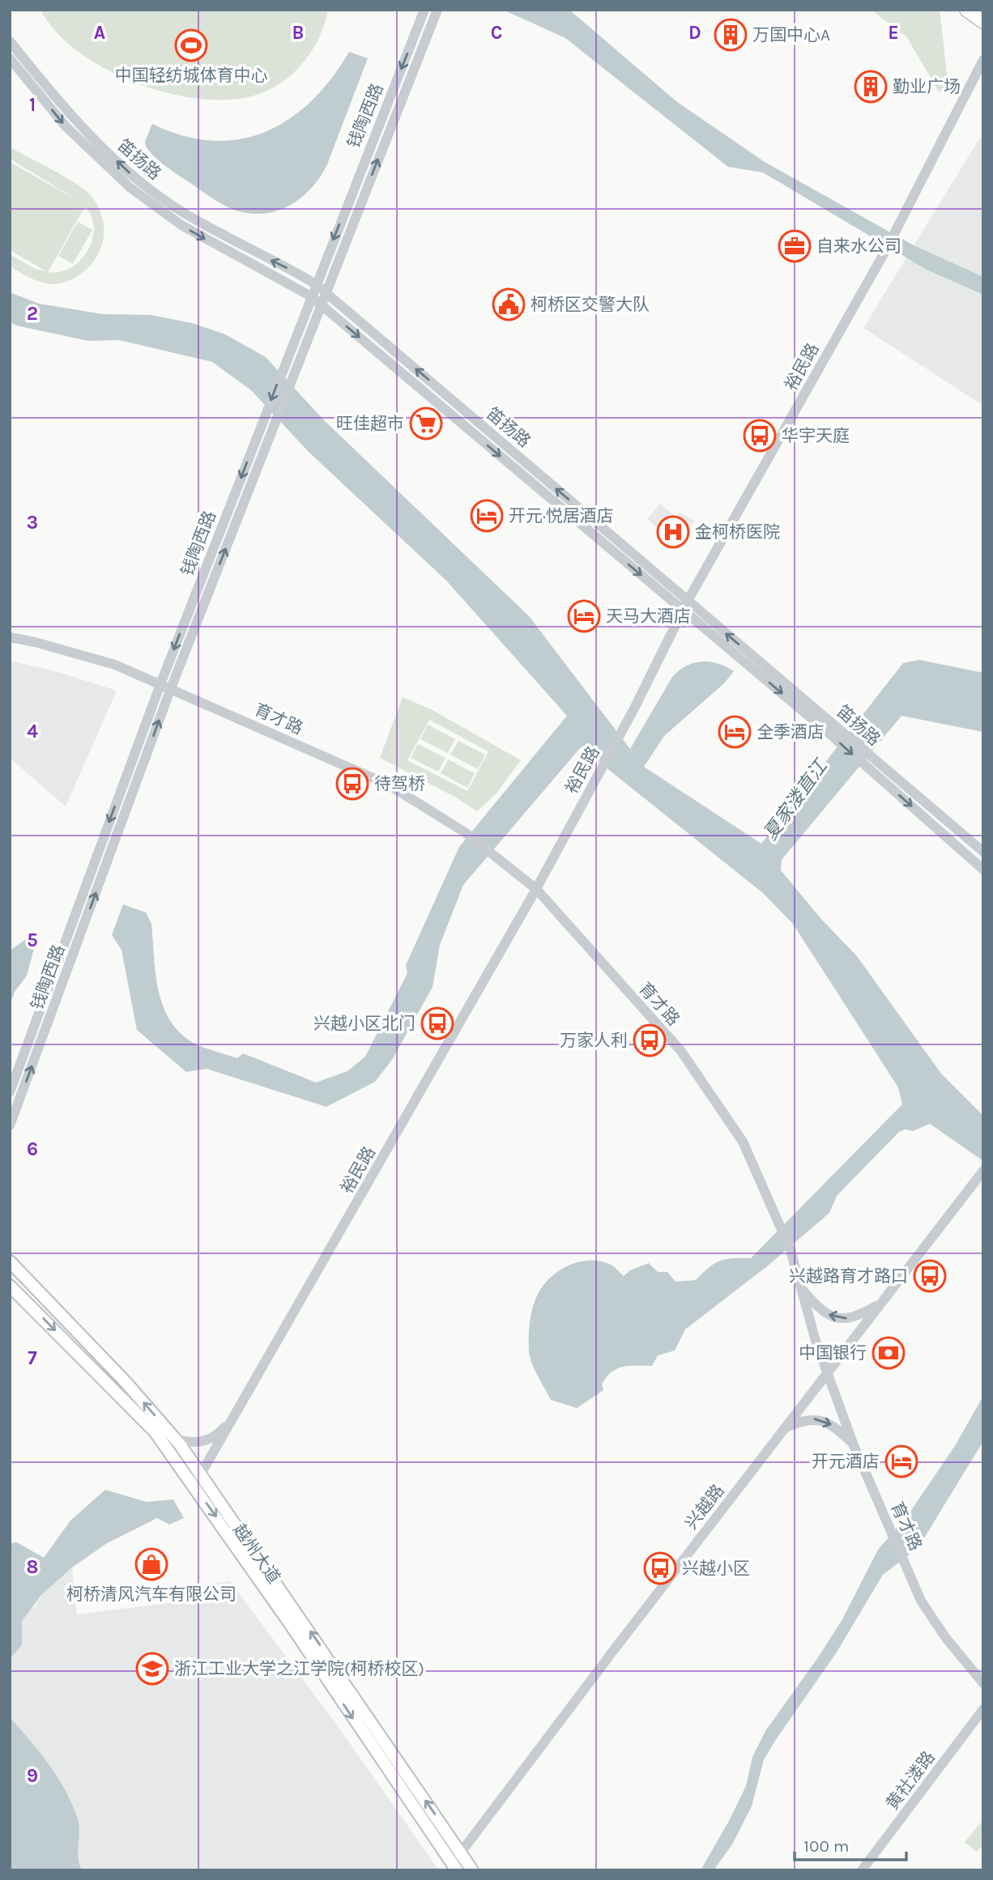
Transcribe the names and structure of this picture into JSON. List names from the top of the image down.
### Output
{
  "streets": {
    "main road": ["越州大道"],
    "street": [
      "钱陶西路",
      "笛扬路",
      "裕民路",
      "育才路",
      "兴越路",
      "黄社溇路"
    ]
  },
  "crossings": [
    ["钱陶西路", "笛扬路"],
    ["钱陶西路", "育才路"],
    ["笛扬路", "裕民路"],
    ["裕民路", "育才路"],
    ["裕民路", "越州大道"],
    ["育才路", "兴越路"],
    ["兴越路", "越州大道"]
  ],
  "water": ["夏家溇直江"],
  "places": {
    "building": ["万国中心A", "勤业广场"],
    "sports": ["中国轻纺城体育中心"],
    "office": ["自来水公司"],
    "public building": ["柯桥区交警大队"],
    "supermarket": ["旺佳超市"],
    "bus stop": [
      "华宇天庭",
      "待驾桥",
      "兴越小区北门",
      "万家人利",
      "兴越路育才路口",
      "兴越小区"
    ],
    "hotel": [
      "开元·悦居酒店",
      "天马大酒店",
      "全季酒店",
      "开元酒店"
    ],
    "hospital": ["金柯桥医院"],
    "bank": ["中国银行"],
    "shop": ["柯桥清风汽车有限公司"],
    "school or university": ["浙江工业大学之江学院(柯桥校区)"]
  },
  "scale_bar": "100 m",
  "grid": {
    "columns": [
      "A",
      "B",
      "C",
      "D",
      "E"
    ],
    "rows": [
      "1",
      "2",
      "3",
      "4",
      "5",
      "6",
      "7",
      "8",
      "9"
    ]
  }
}
